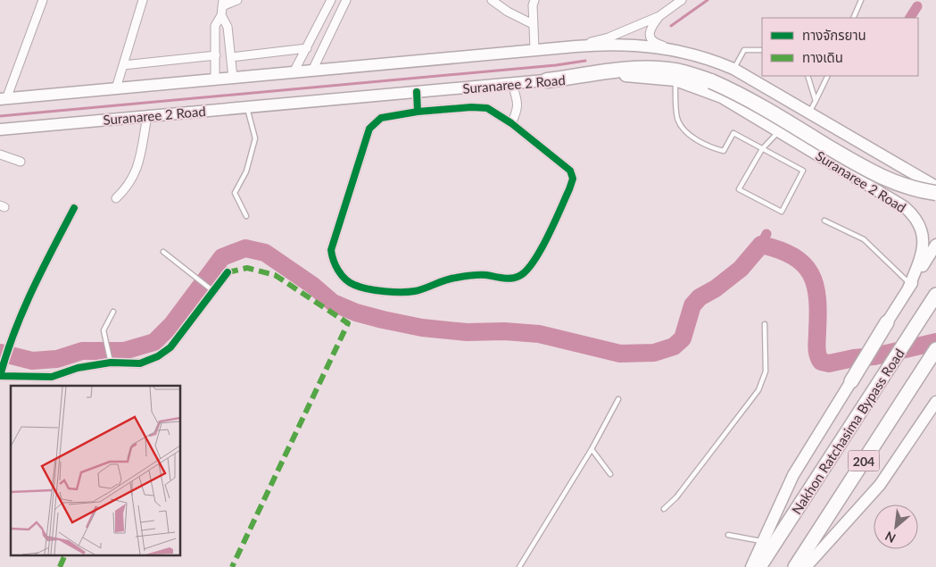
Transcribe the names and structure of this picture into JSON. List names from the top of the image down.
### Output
{
  "streets": {
    "highway": ["Nakhon Ratchasima Bypass Road", "204"],
    "main road": ["Suranaree 2 Road"]
  },
  "legend": ["ทางจักรยาน", "ทางเดิน"],
  "north": "bottom left"
}
